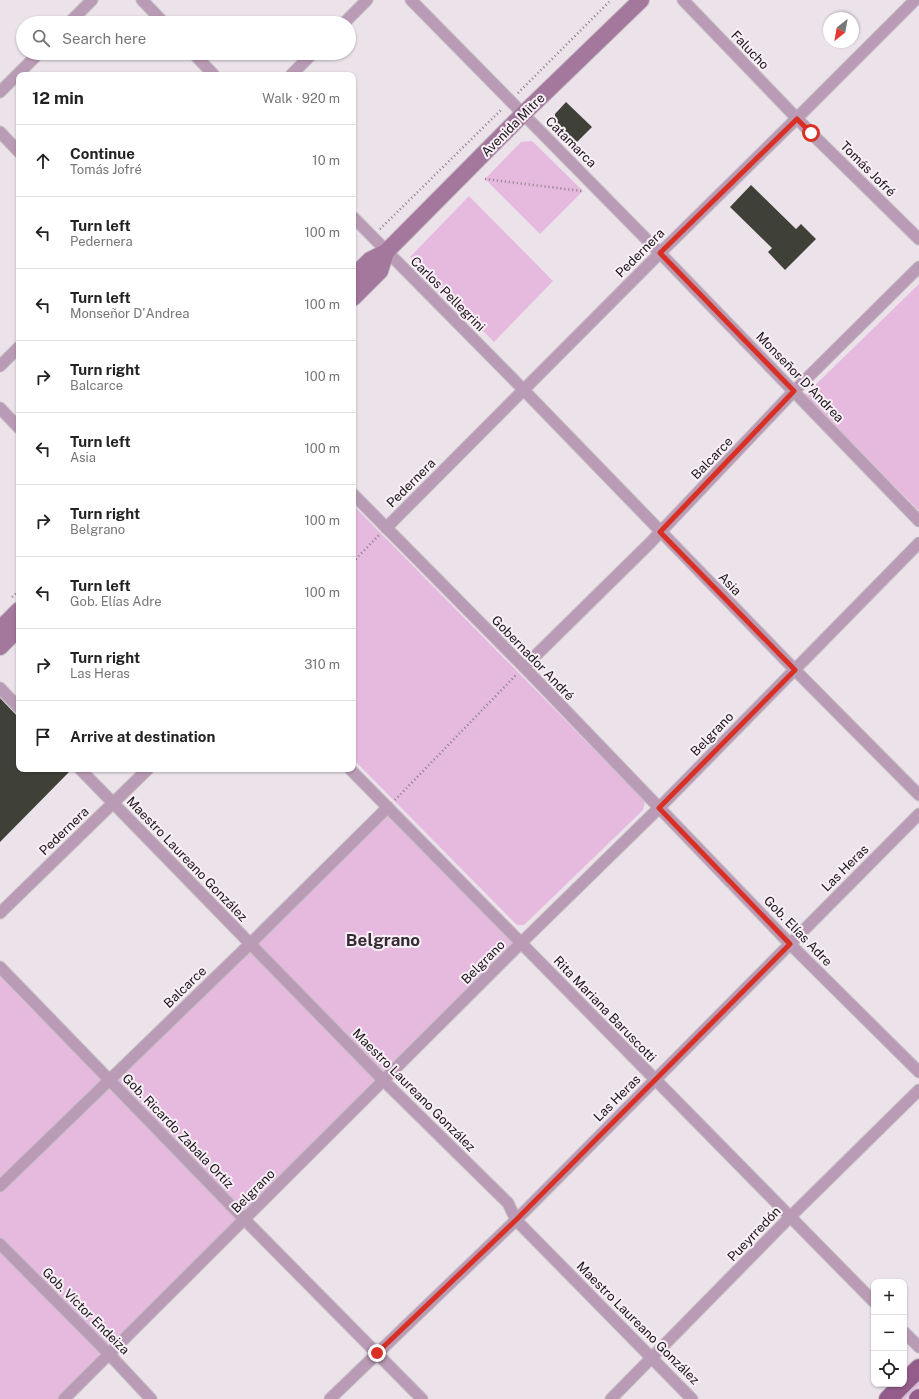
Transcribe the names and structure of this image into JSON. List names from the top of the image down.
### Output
{
  "streets": {
    "main road": ["Avenida Mitre"],
    "street": [
      "Falucho",
      "Catamarca",
      "Tomás Jofré",
      "Pedernera",
      "Carlos Pellegrini",
      "Monseñor D'Andrea",
      "Balcarce",
      "Asia",
      "Gobernador André",
      "Belgrano",
      "Maestro Laureano González",
      "Las Heras",
      "Gob. Elías Adre",
      "Rita Mariana Baruscotti",
      "Gob. Ricardo Zabala Ortíz",
      "Pueyrredón",
      "Gob. Víctor Endeiza"
    ]
  },
  "crossings": [
    ["Falucho", "Tomás Jofré"],
    ["Falucho", "Pedernera"],
    ["Avenida Mitre", "Catamarca"],
    ["Avenida Mitre", "Carlos Pellegrini"],
    ["Catamarca", "Pedernera"],
    ["Catamarca", "Monseñor D'Andrea"],
    ["Tomás Jofré", "Pedernera"],
    ["Pedernera", "Carlos Pellegrini"],
    ["Pedernera", "Monseñor D'Andrea"],
    ["Pedernera", "Asia"],
    ["Pedernera", "Gobernador André"],
    ["Pedernera", "Maestro Laureano González"],
    ["Carlos Pellegrini", "Asia"],
    ["Monseñor D'Andrea", "Balcarce"],
    ["Balcarce", "Asia"],
    ["Balcarce", "Gobernador André"],
    ["Balcarce", "Maestro Laureano González"],
    ["Balcarce", "Rita Mariana Baruscotti"],
    ["Balcarce", "Gob. Ricardo Zabala Ortíz"],
    ["Asia", "Belgrano"],
    ["Gobernador André", "Belgrano"],
    ["Gobernador André", "Gob. Elías Adre"],
    ["Belgrano", "Maestro Laureano González"],
    ["Belgrano", "Gob. Elías Adre"],
    ["Belgrano", "Rita Mariana Baruscotti"],
    ["Belgrano", "Gob. Ricardo Zabala Ortíz"],
    ["Belgrano", "Gob. Víctor Endeiza"],
    ["Maestro Laureano González", "Las Heras"],
    ["Maestro Laureano González", "Pueyrredón"],
    ["Las Heras", "Gob. Elías Adre"],
    ["Las Heras", "Rita Mariana Baruscotti"],
    ["Las Heras", "Gob. Ricardo Zabala Ortíz"],
    ["Rita Mariana Baruscotti", "Pueyrredón"]
  ],
  "districts": ["Belgrano"],
  "north": "bottom left",
  "page": {
    "search": "Search here",
    "heading": ["12 min", "Walk · 920 m"],
    "list": [
      ["Continue", "Tomás Jofré", "10 m"],
      ["Turn left", "Pedernera", "100 m"],
      ["Turn left", "Monseñor D'Andrea", "100 m"],
      ["Turn right", "Balcarce", "100 m"],
      ["Turn left", "Asia", "100 m"],
      ["Turn right", "Belgrano", "100 m"],
      ["Turn left", "Gob. Elías Adre", "100 m"],
      ["Turn right", "Las Heras", "310 m"],
      "Arrive at destination"
    ],
    "map_buttons": ["+", "−"]
  }
}
